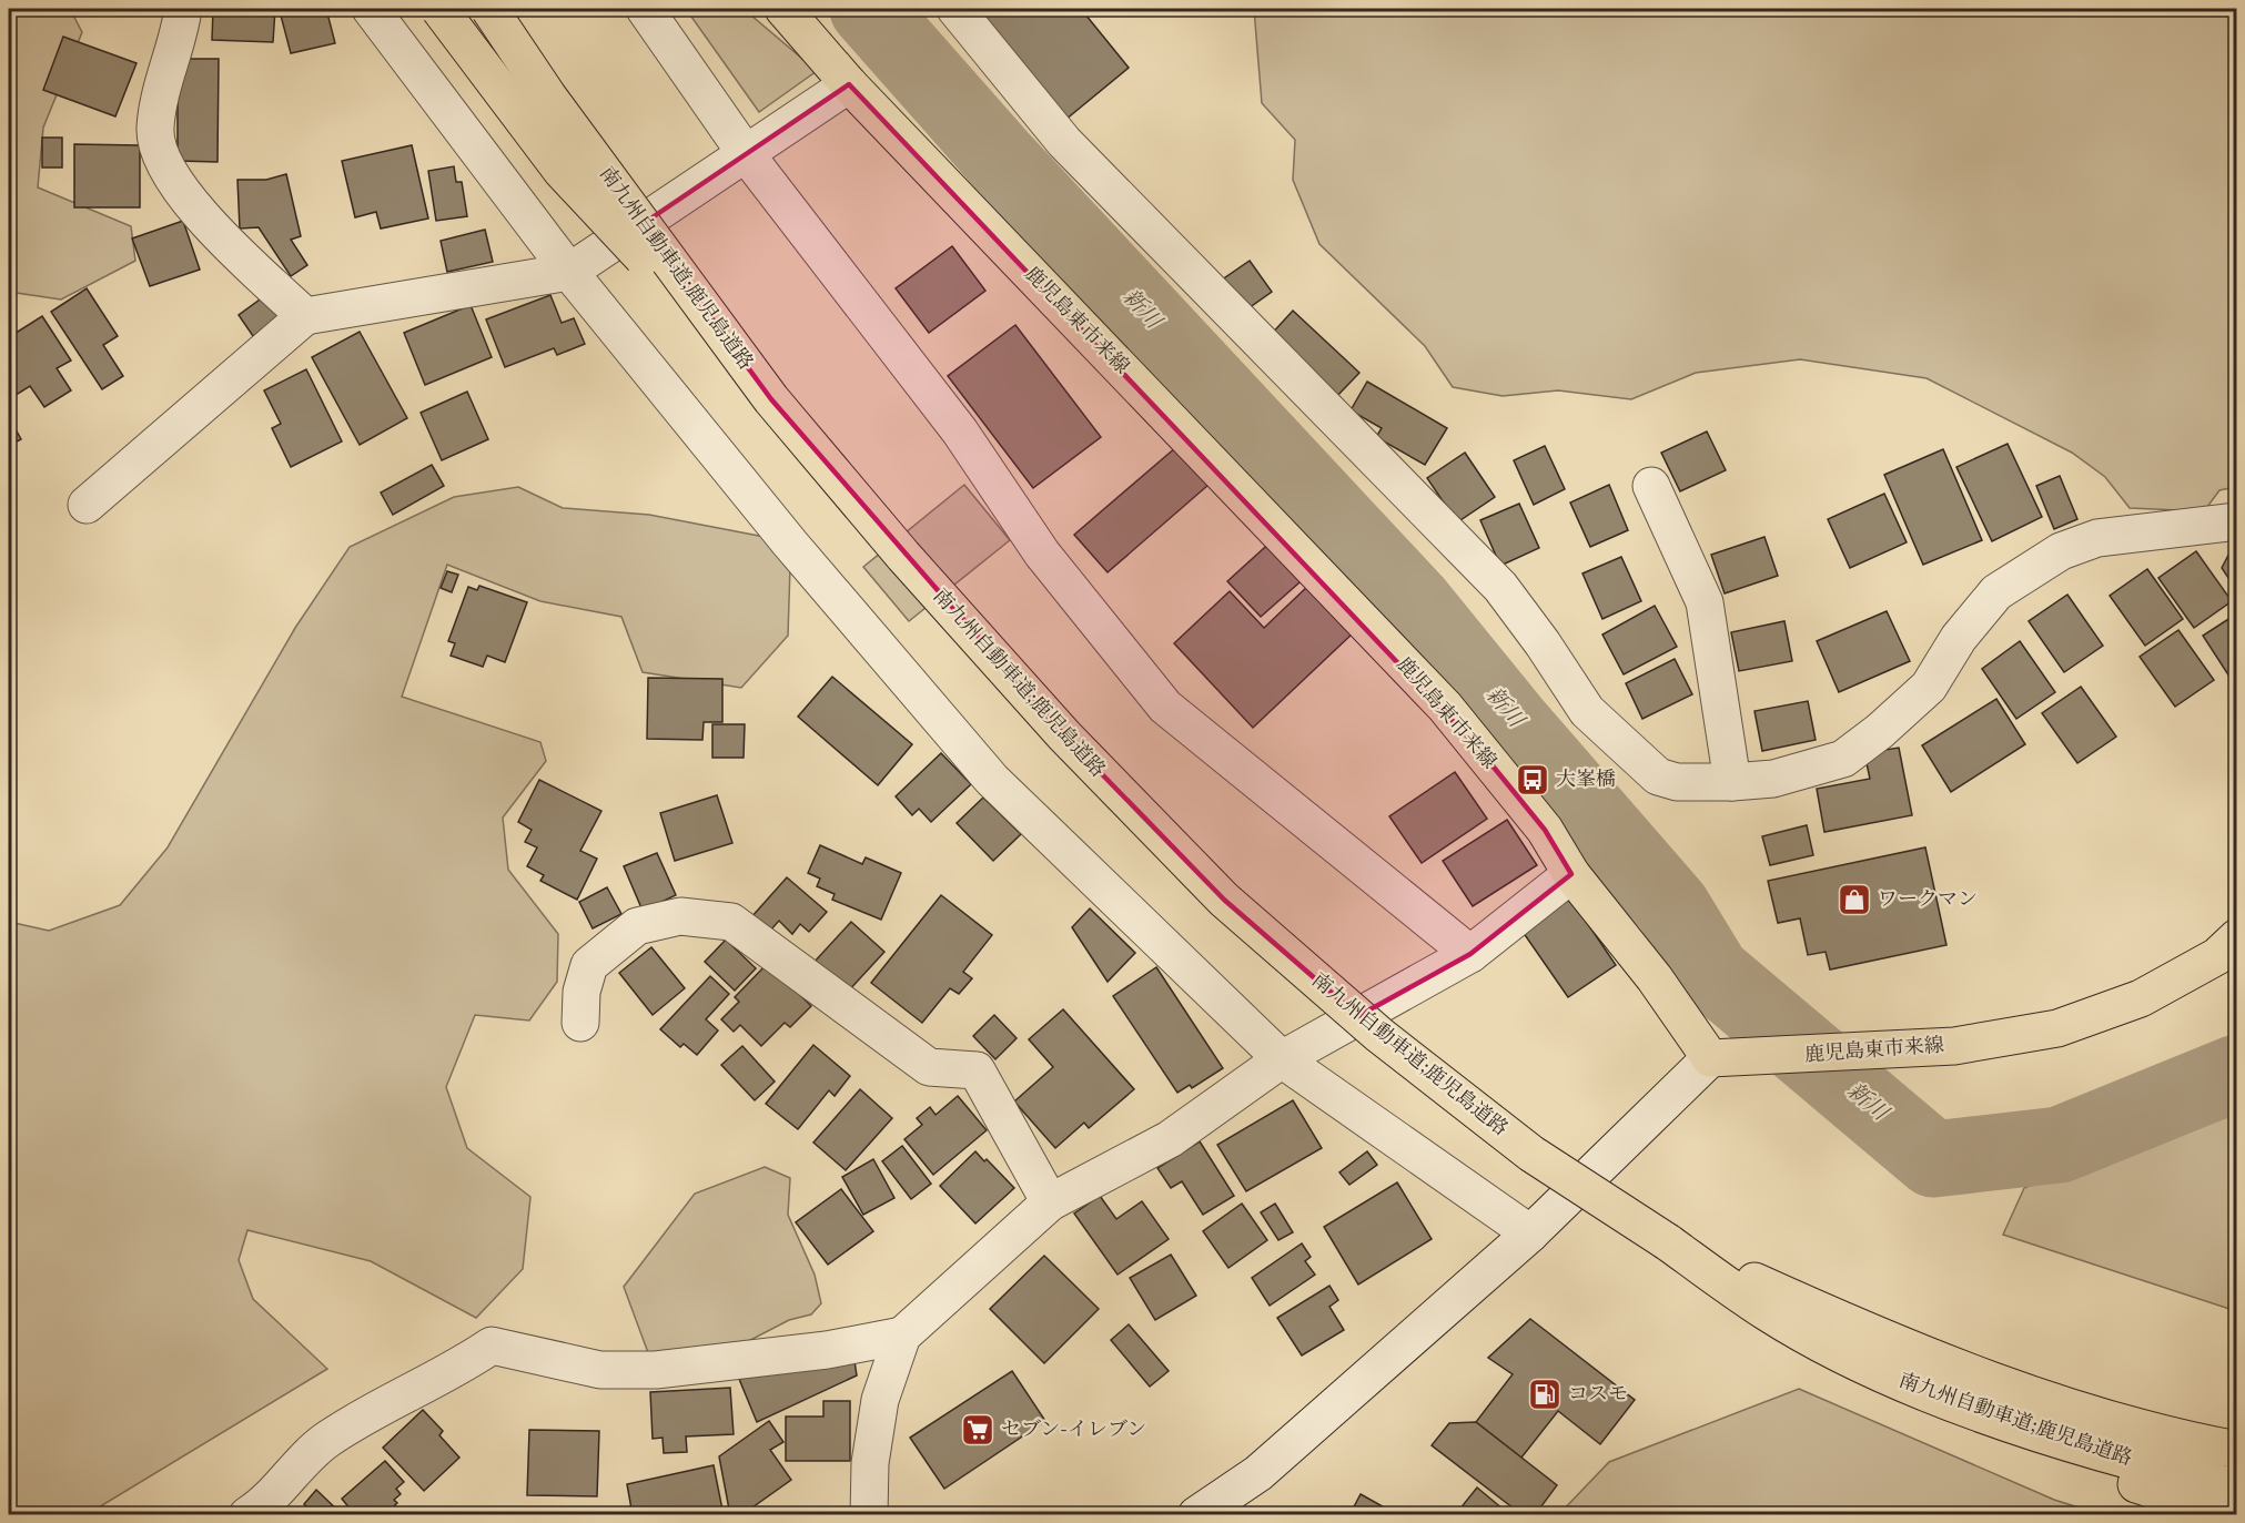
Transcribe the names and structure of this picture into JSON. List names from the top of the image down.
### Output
{
  "streets": {
    "main road": ["南九州自動車道;鹿児島道路", "鹿児島東市来線"]
  },
  "water": ["新川"],
  "places": {
    "bus stop": ["大峯橋"],
    "shop": ["ワークマン"],
    "fuel station": ["コスモ"],
    "supermarket": ["セブン-イレブン"]
  }
}
